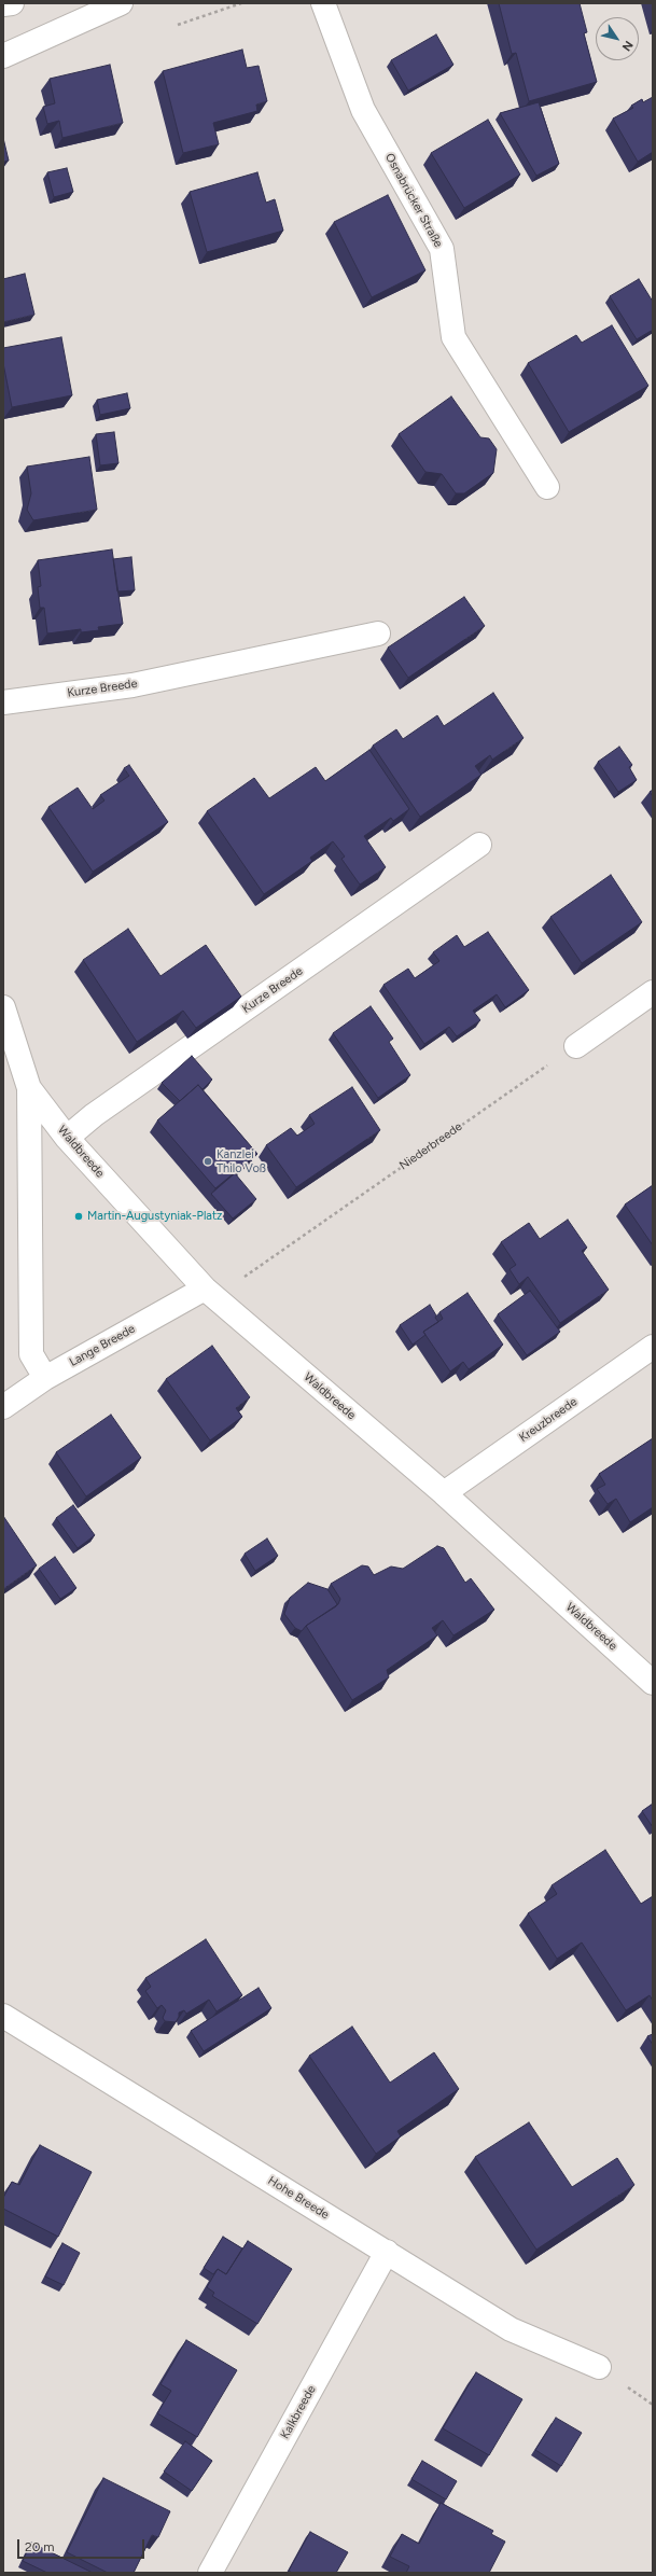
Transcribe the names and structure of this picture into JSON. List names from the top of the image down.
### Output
{
  "streets": {
    "street": [
      "Osnabrücker Straße",
      "Kurze Breede",
      "Waldbreede",
      "Lange Breede",
      "Kreuzbreede",
      "Hohe Breede",
      "Kalkbreede"
    ],
    "path": ["Niederbreede"]
  },
  "crossings": [
    ["Kurze Breede", "Waldbreede"],
    ["Niederbreede", "Waldbreede"],
    ["Niederbreede", "Lange Breede"],
    ["Waldbreede", "Lange Breede"],
    ["Waldbreede", "Kreuzbreede"],
    ["Hohe Breede", "Kalkbreede"]
  ],
  "places": ["Kanzlei Thilo Voß", "Martin-Augustyniak-Platz"],
  "scale_bar": "20 m",
  "north": "bottom right"
}
